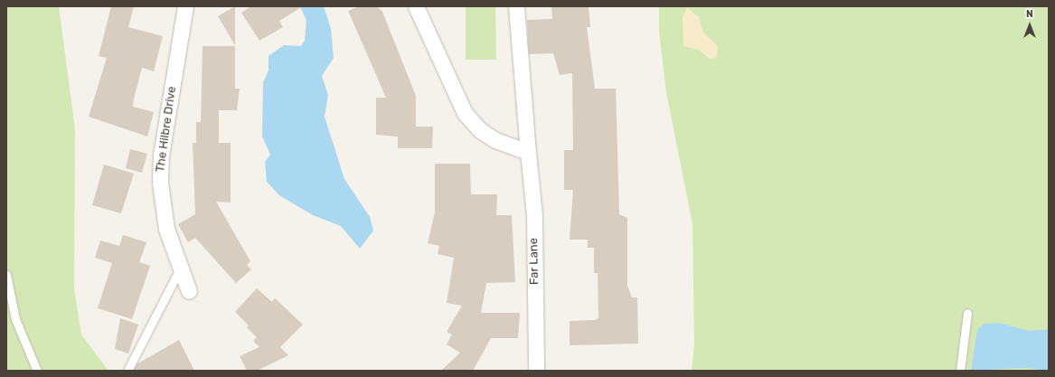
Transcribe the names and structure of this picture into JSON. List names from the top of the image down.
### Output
{
  "streets": {
    "street": ["The Hilbre Drive", "Far Lane"]
  },
  "north": "top"
}
